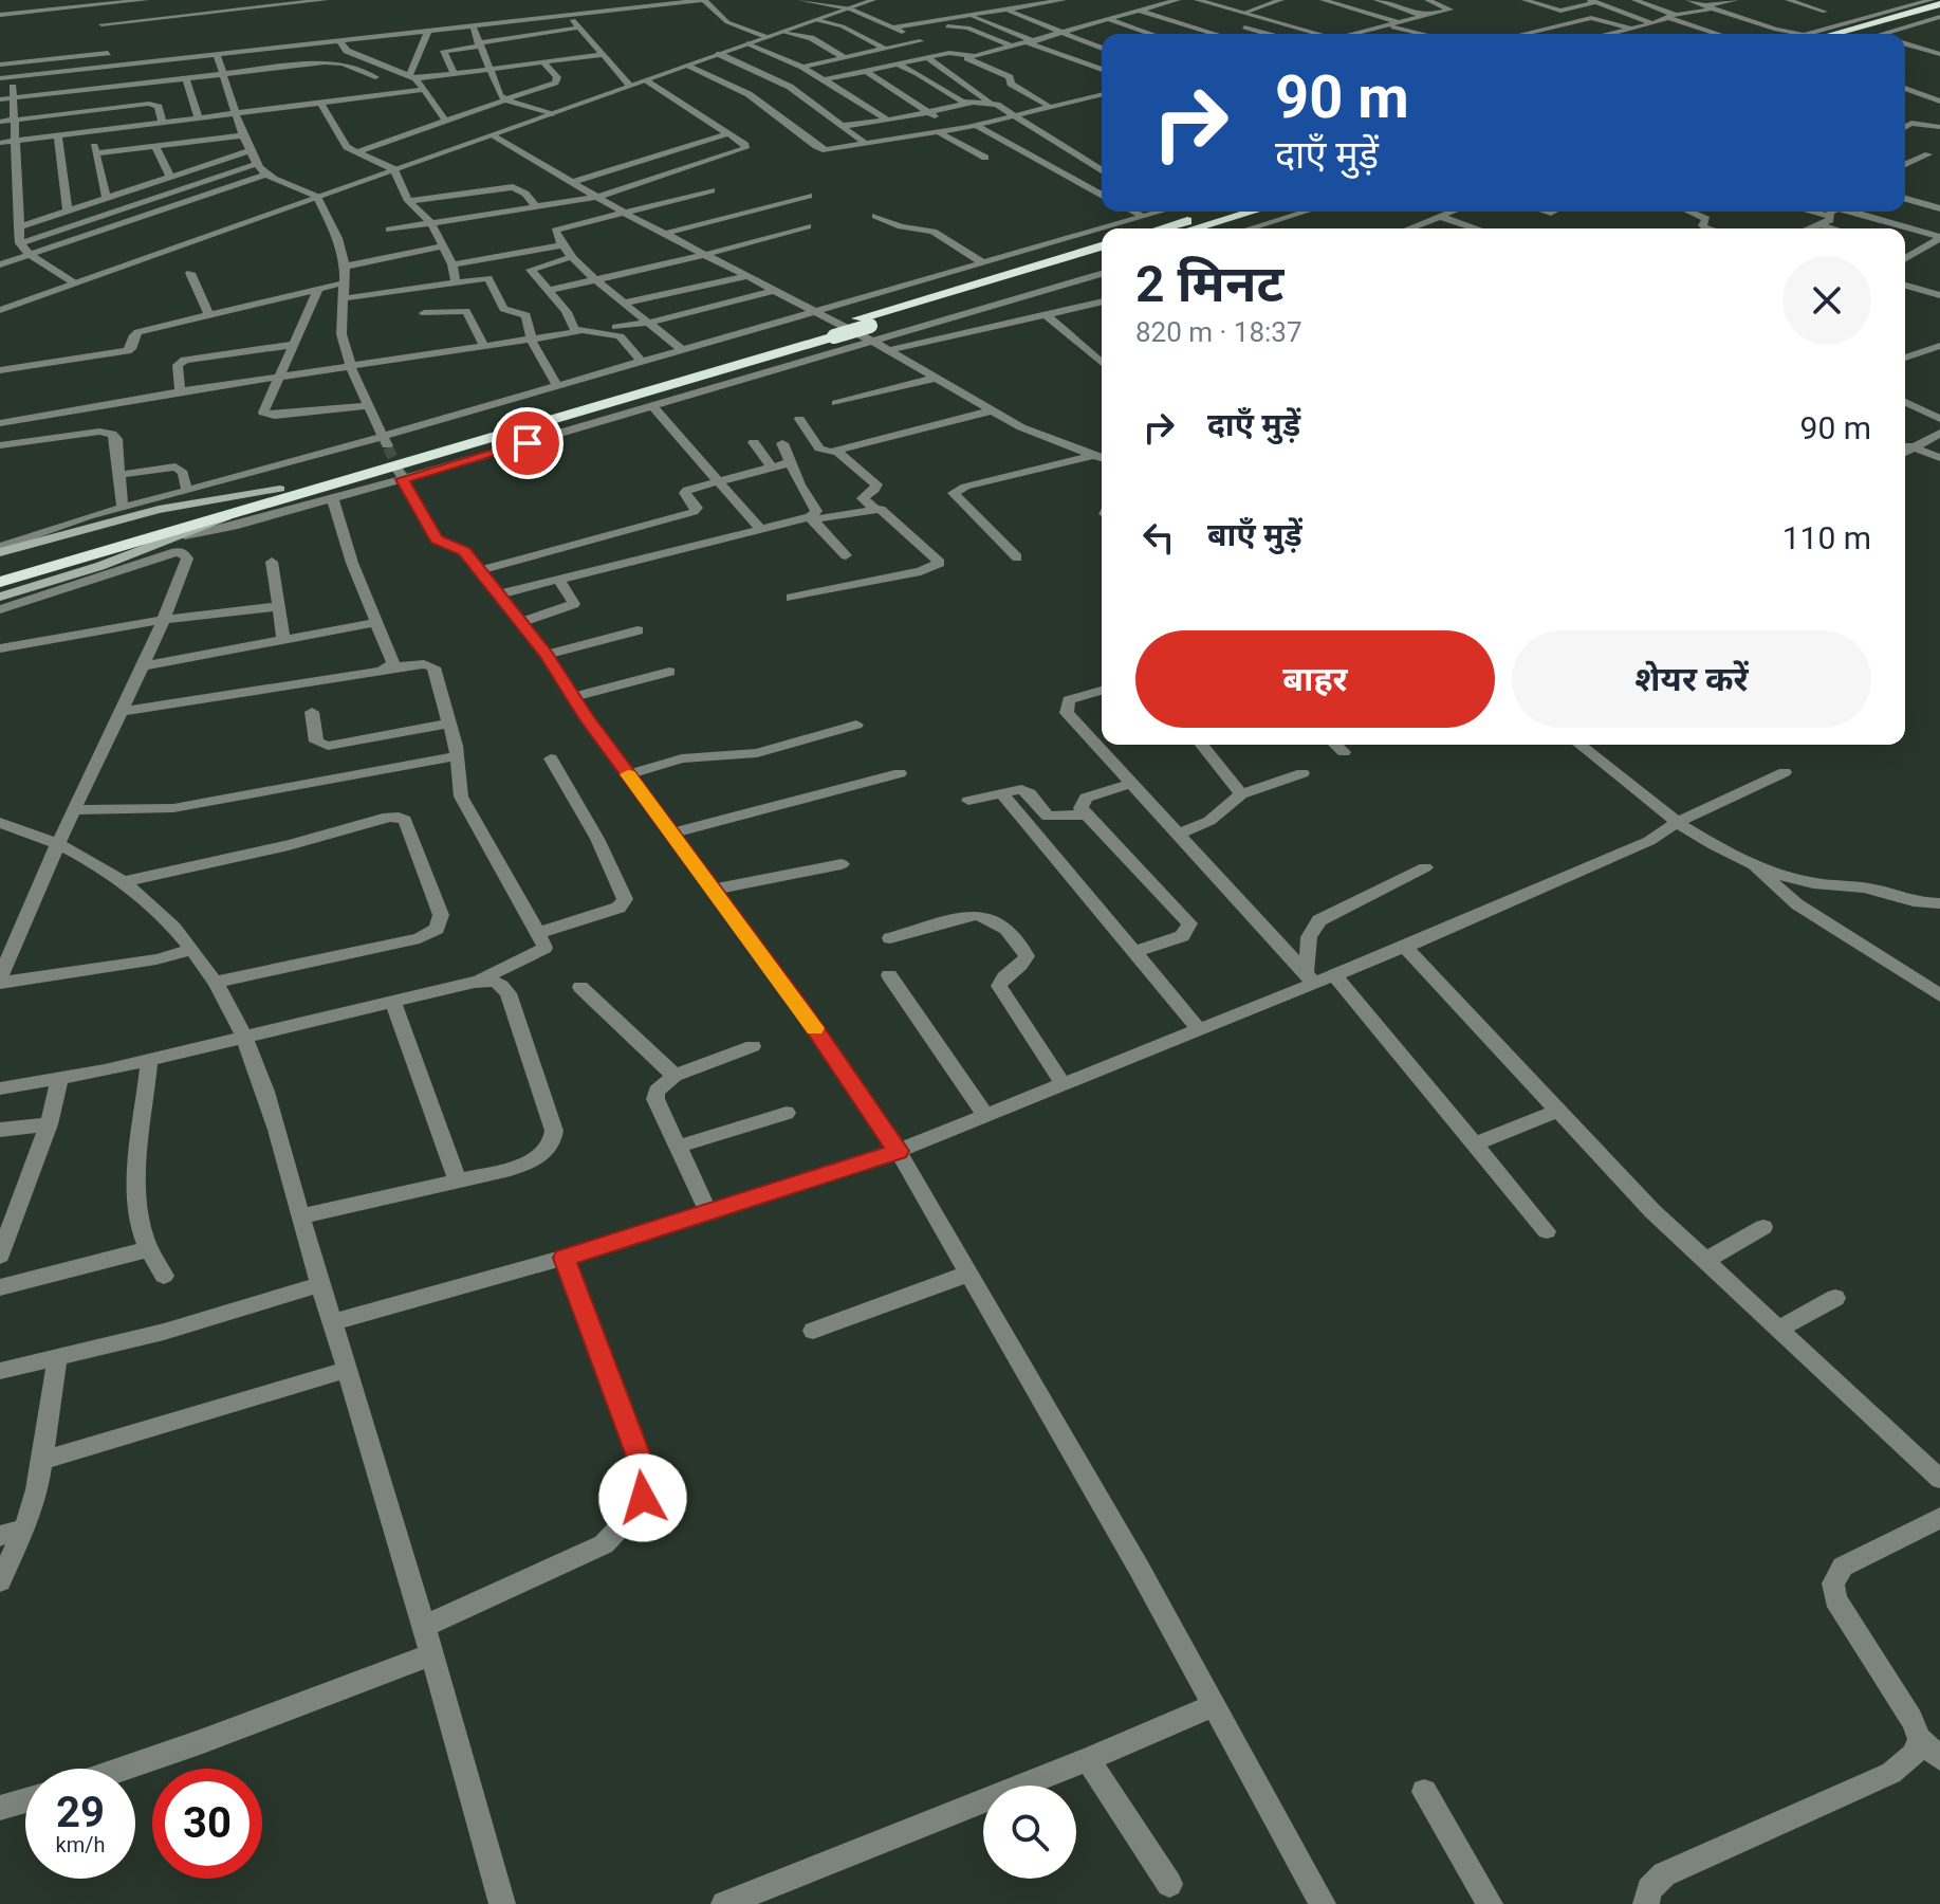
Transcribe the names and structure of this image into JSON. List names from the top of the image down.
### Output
{
  "page": {
    "turn": ["90 m", "दाएँ मुड़ें"],
    "heading": ["2 मिनट", "820 m · 18:37"],
    "list": [
      {
        "name": "दाएँ मुड़ें",
        "value": "90 m"
      },
      {
        "name": "बाएँ मुड़ें",
        "value": "110 m"
      }
    ],
    "buttons": ["बाहर", "शेयर करें"],
    "speed": "29 km/h",
    "limit": "30"
  }
}
